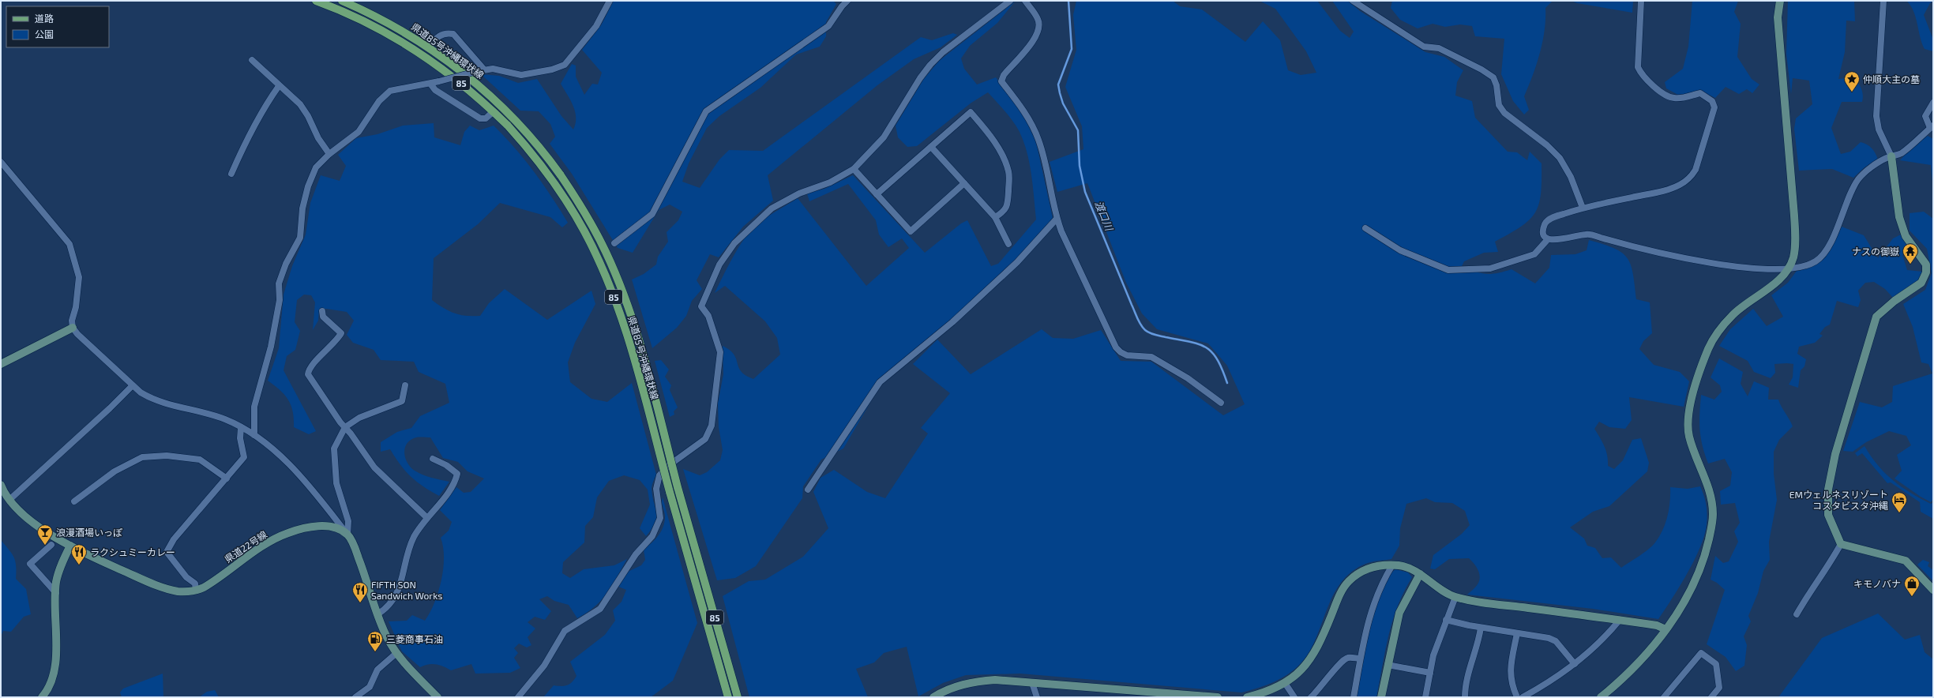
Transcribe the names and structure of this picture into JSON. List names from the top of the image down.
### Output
{
  "streets": {
    "main road": ["県道85号沖縄環状線", "85"],
    "street": ["県道22号線"]
  },
  "water": ["渡口川"],
  "places": {
    "place": ["仲順大主の墓"],
    "temple": ["ナスの御嶽"],
    "hotel": ["EMウェルネスリゾート コスタビスタ沖縄"],
    "bar": ["浪漫酒場いっぽ"],
    "restaurant": ["ラクシュミーカレー", "FIFTH SON Sandwich Works"],
    "shop": ["キモノバナ"],
    "fuel station": ["三菱商事石油"]
  },
  "legend": ["道路", "公園"]
}
